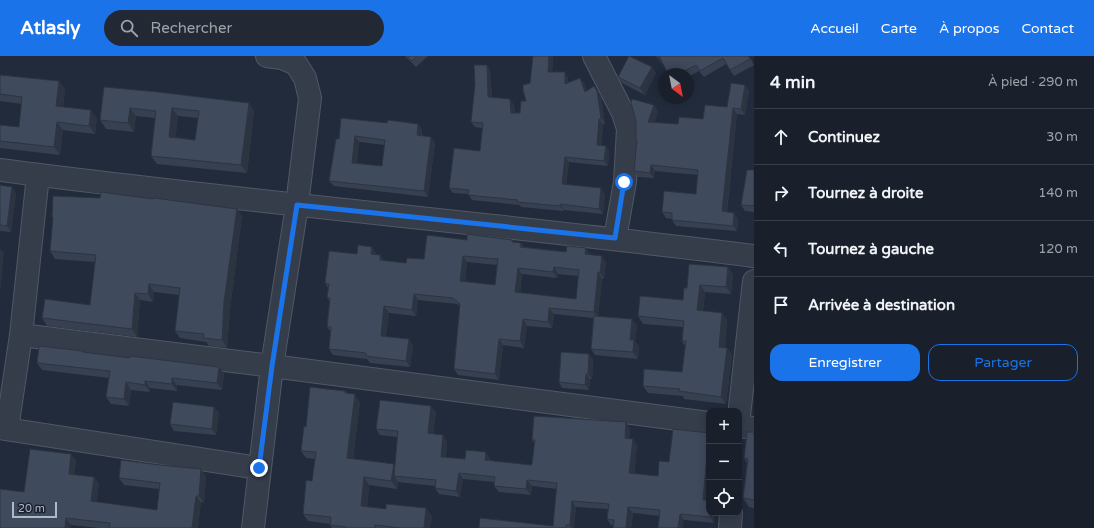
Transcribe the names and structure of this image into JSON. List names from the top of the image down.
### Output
{
  "scale_bar": "20 m",
  "north": "bottom right",
  "page": {
    "header": "Atlasly",
    "search": "Rechercher",
    "nav": [
      "Accueil",
      "Carte",
      "À propos",
      "Contact"
    ],
    "heading": ["4 min", "À pied · 290 m"],
    "list": [
      ["Continuez", "30 m"],
      ["Tournez à droite", "140 m"],
      ["Tournez à gauche", "120 m"],
      "Arrivée à destination"
    ],
    "buttons": ["Enregistrer", "Partager"],
    "map_buttons": ["+", "−"],
    "scale": "20 m"
  }
}
